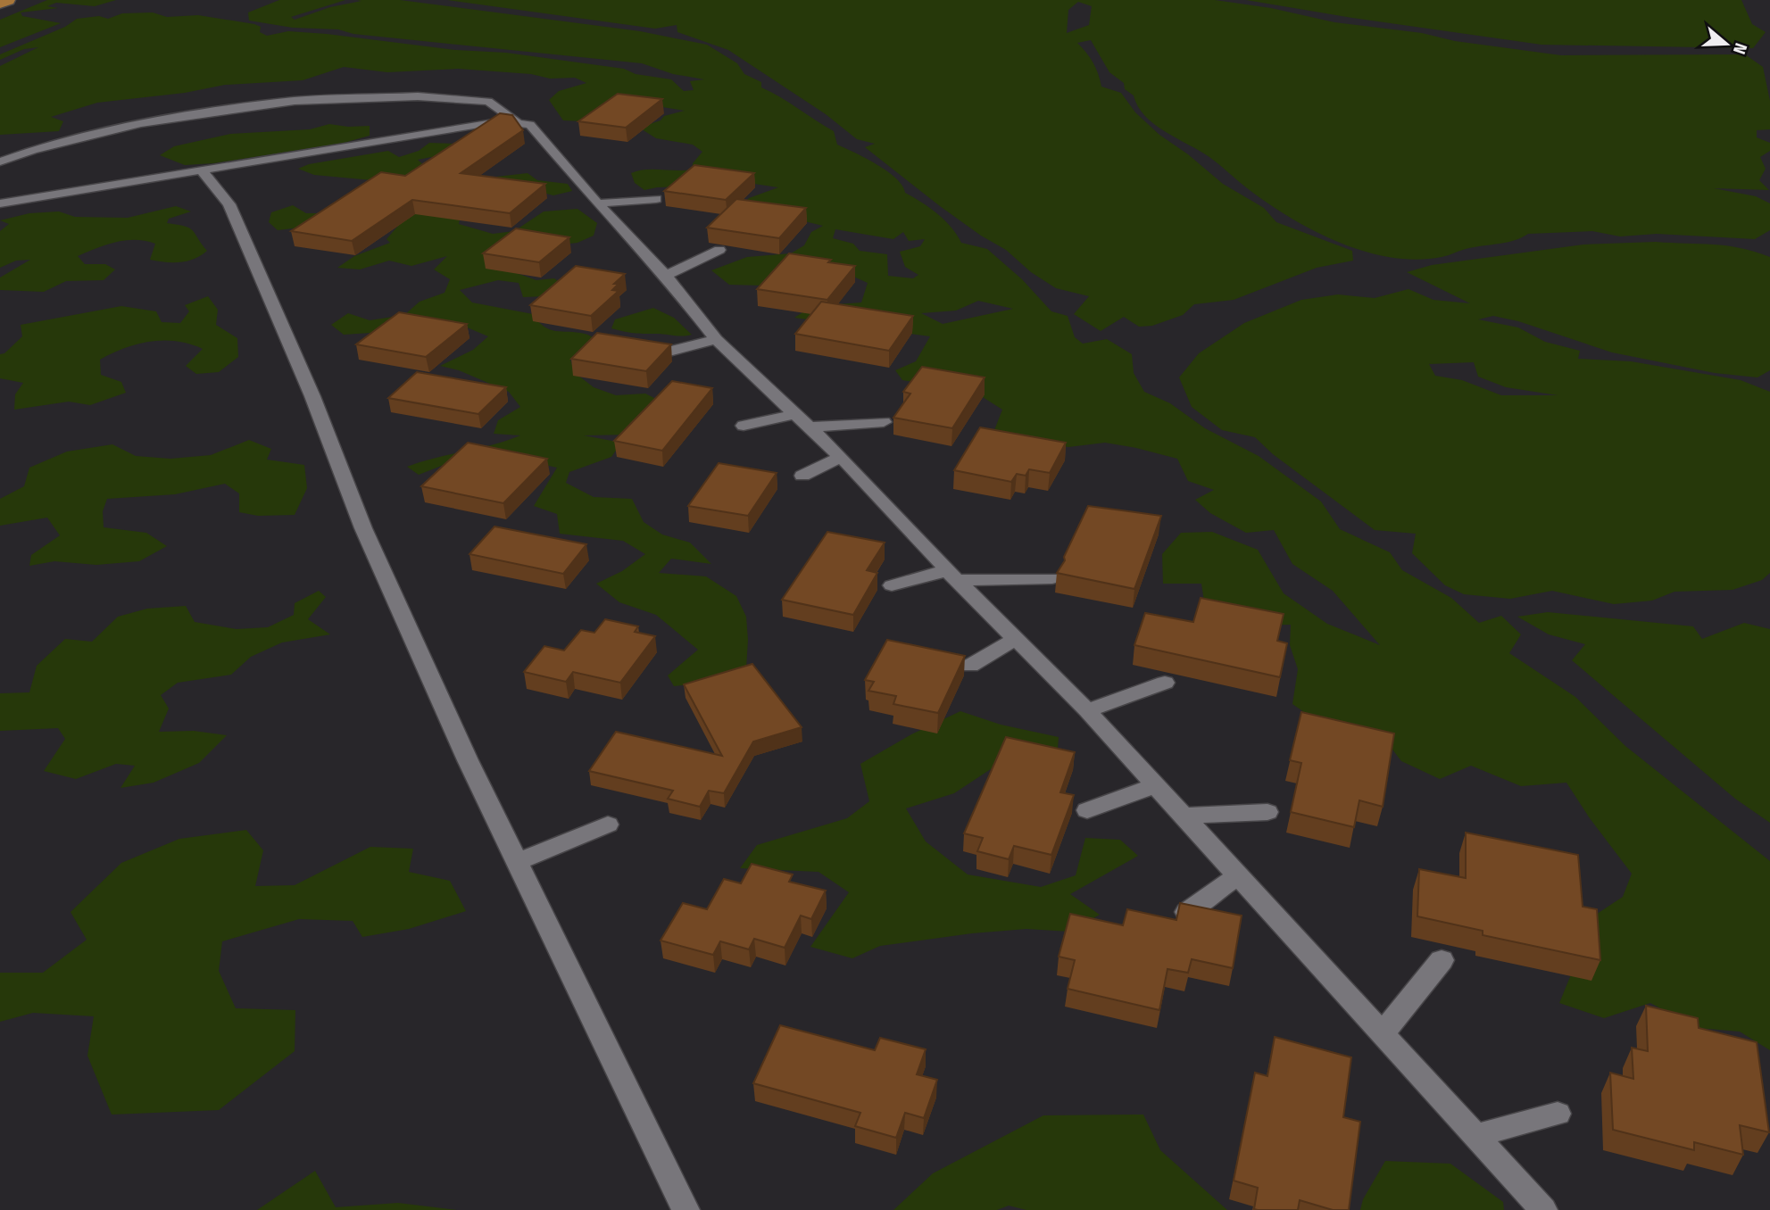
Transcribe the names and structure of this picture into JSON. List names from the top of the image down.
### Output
{
  "north": "right"
}
